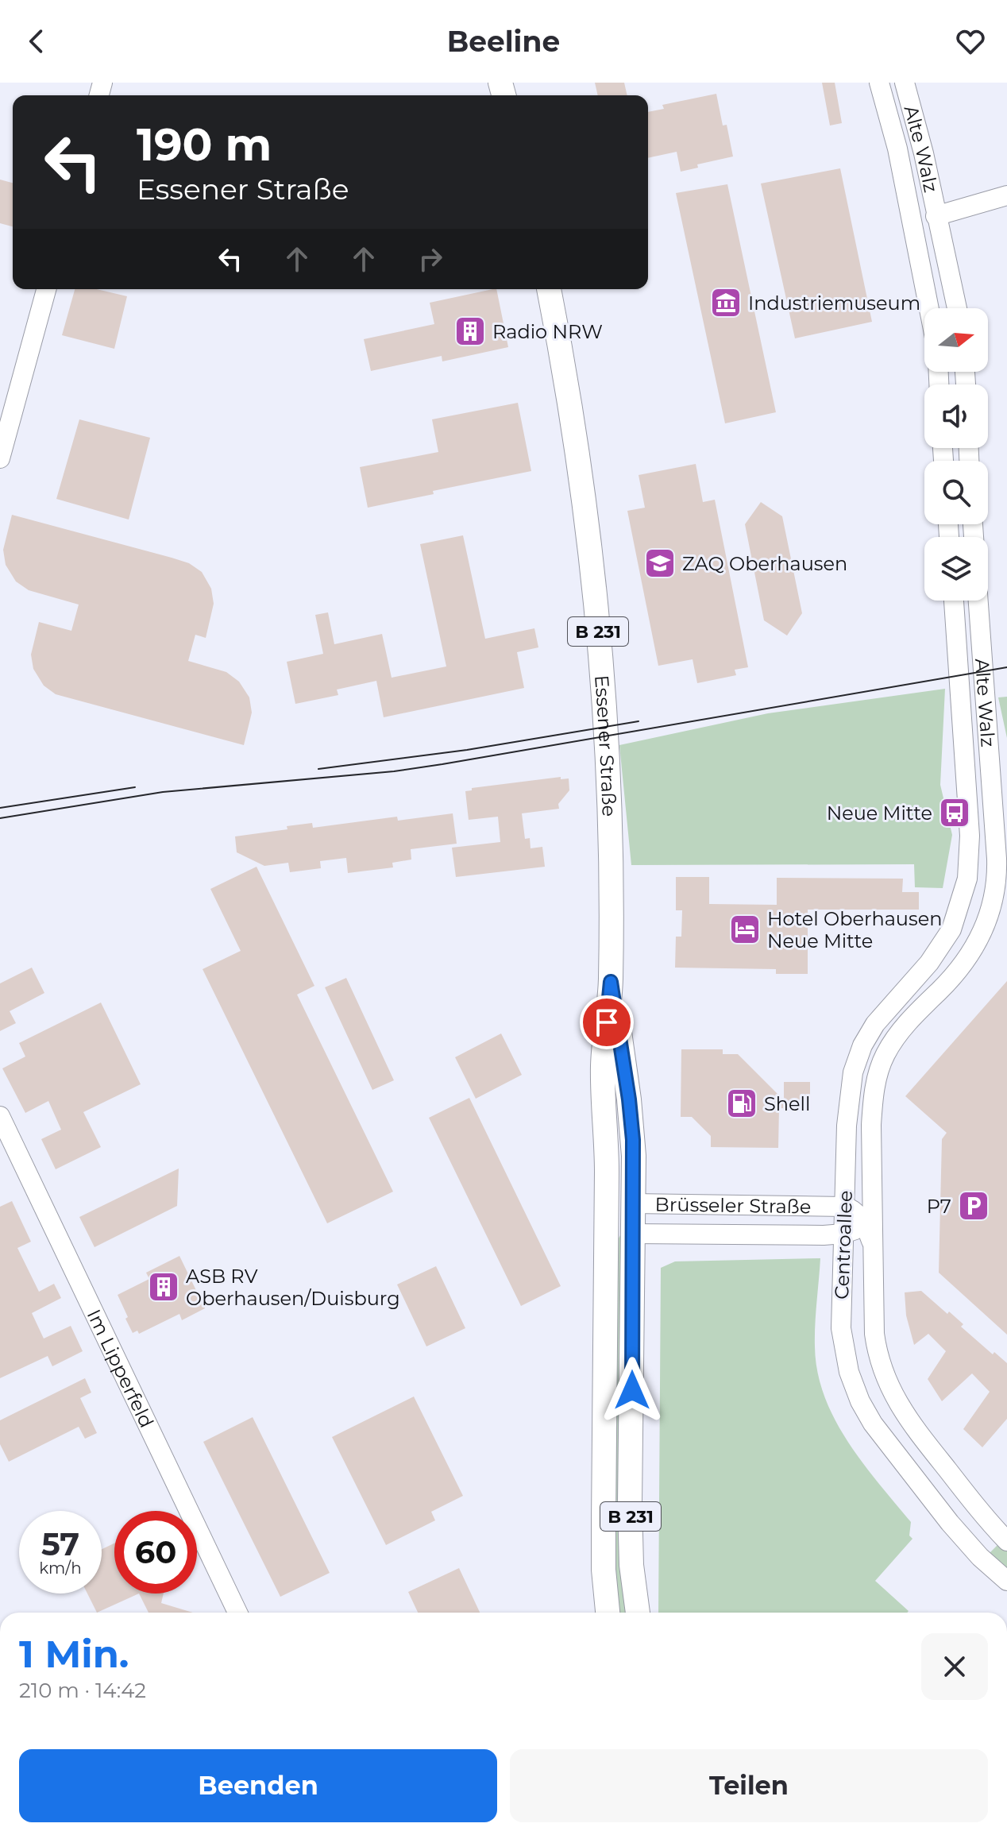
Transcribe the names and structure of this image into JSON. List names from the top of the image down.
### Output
{
  "streets": {
    "main road": ["B 231", "Essener Straße"],
    "street": [
      "Alte Walz",
      "Brüsseler Straße",
      "Centroallee",
      "Im Lipperfeld"
    ]
  },
  "crossings": [
    ["Alte Walz", "Centroallee"],
    ["Essener Straße", "Brüsseler Straße"],
    ["Brüsseler Straße", "Centroallee"]
  ],
  "places": {
    "museum": ["Industriemuseum"],
    "building": ["Radio NRW", "ASB RV Oberhausen/Duisburg"],
    "school or university": ["ZAQ Oberhausen"],
    "bus stop": ["Neue Mitte"],
    "hotel": ["Hotel Oberhausen Neue Mitte"],
    "fuel station": ["Shell"],
    "parking": ["P7"]
  },
  "north": "right",
  "page": {
    "header": "Beeline",
    "turn": ["190 m", "Essener Straße"],
    "speed": "57 km/h",
    "limit": "60",
    "heading": ["1 Min.", "210 m · 14:42"],
    "buttons": ["Beenden", "Teilen"]
  }
}
